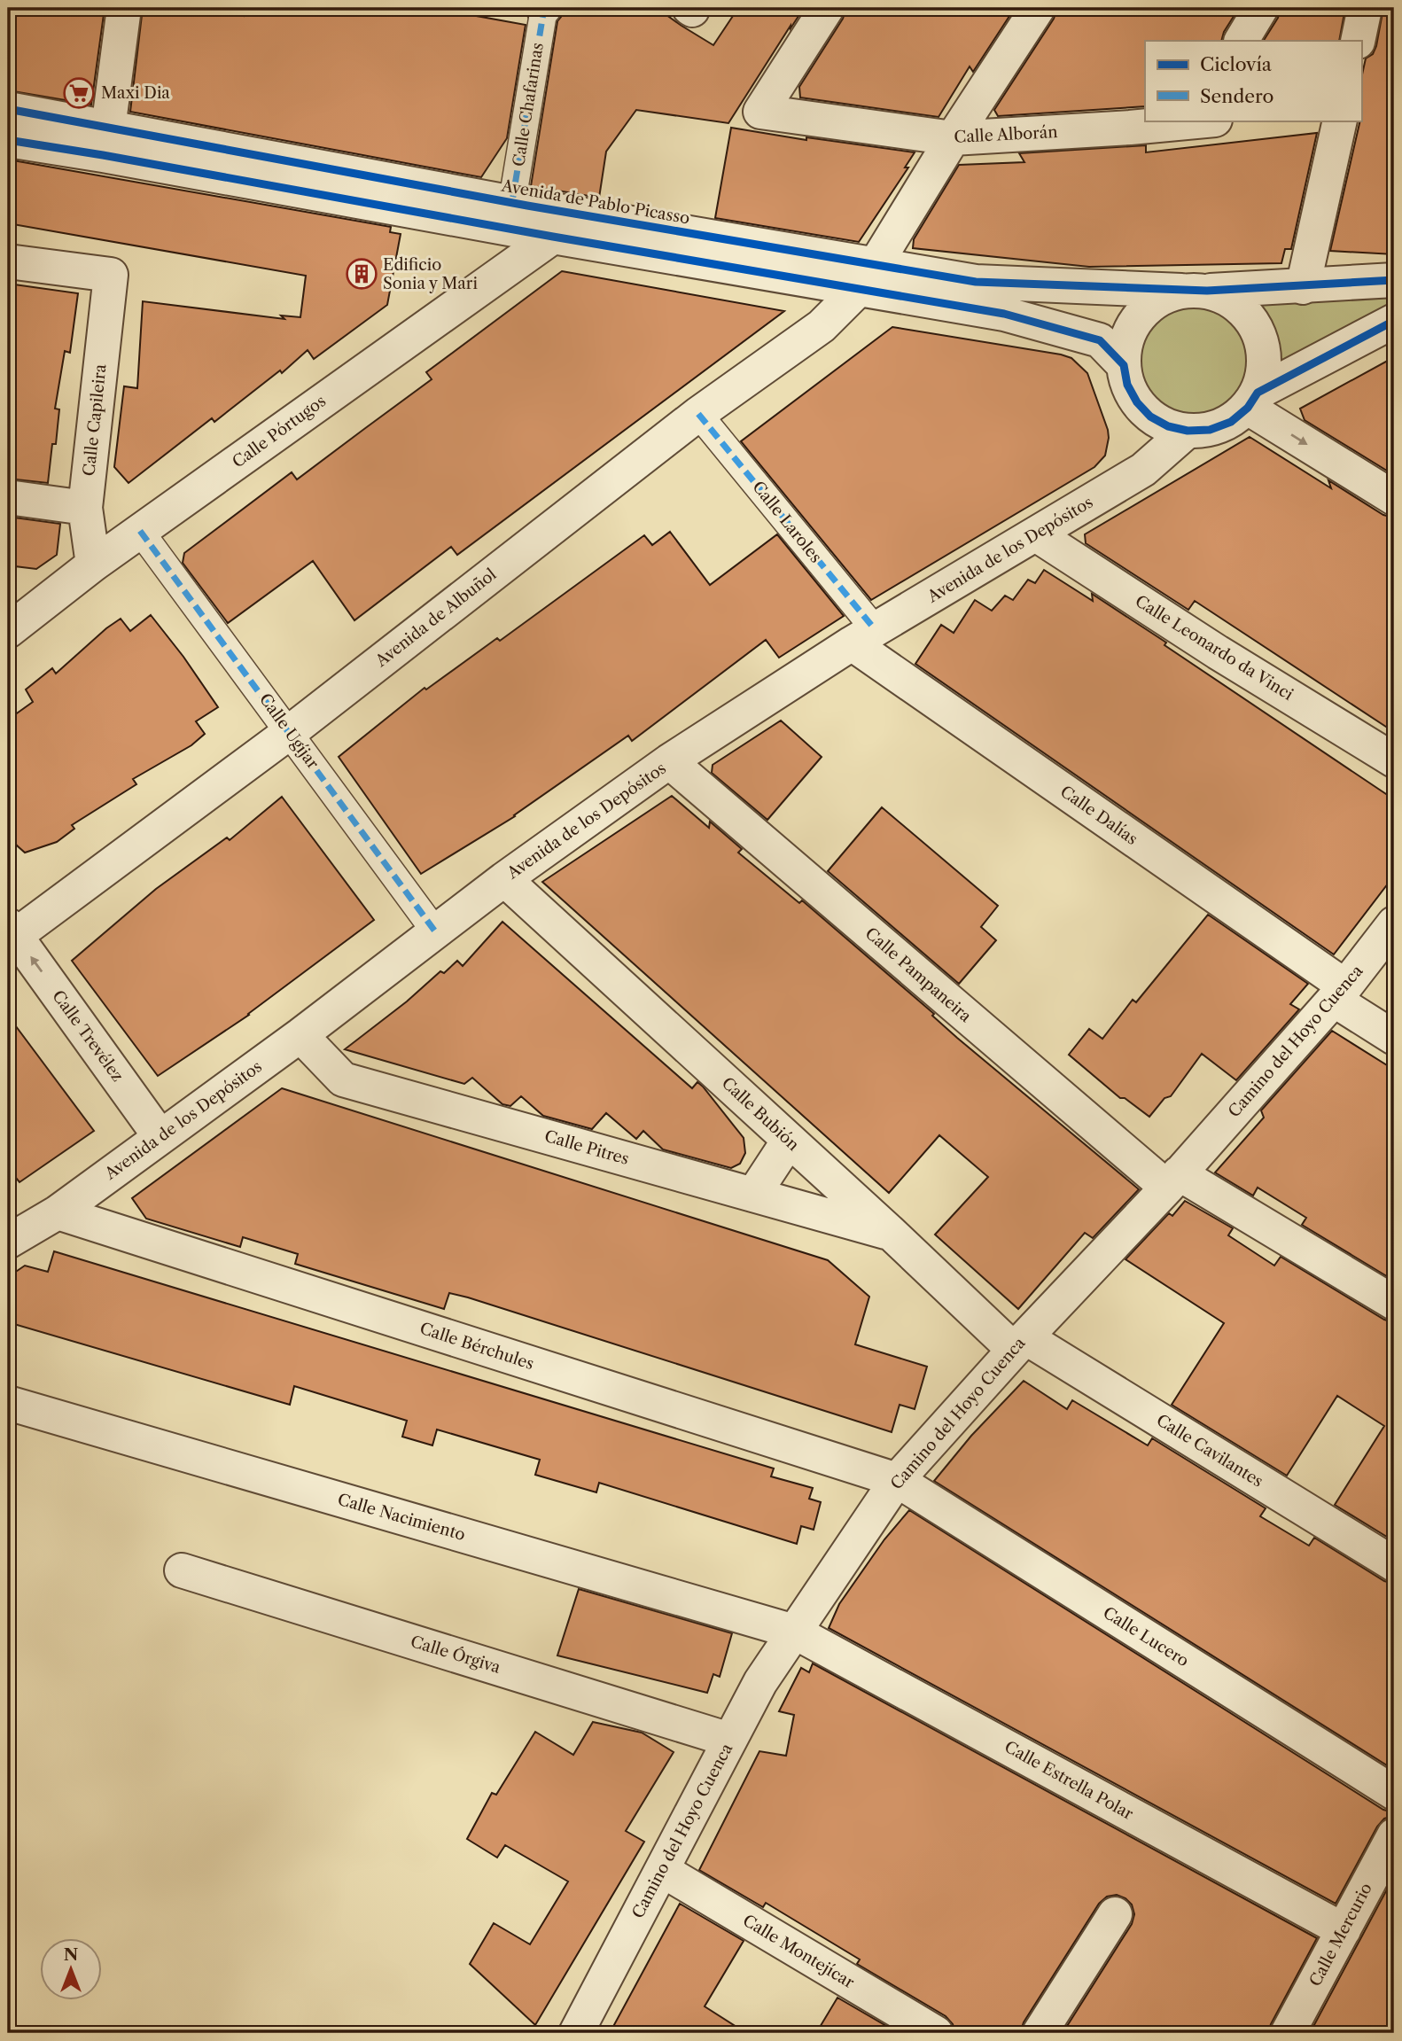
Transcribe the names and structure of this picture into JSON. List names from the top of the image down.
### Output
{
  "streets": {
    "street": [
      "Calle Chafarinas",
      "Calle Alborán",
      "Avenida de Pablo Picasso",
      "Calle Capileira",
      "Calle Pórtugos",
      "Calle Laroles",
      "Avenida de los Depósitos",
      "Avenida de Albuñol",
      "Calle Leonardo da Vinci",
      "Calle Ugíjar",
      "Calle Dalías",
      "Calle Pampaneira",
      "Calle Trevélez",
      "Camino del Hoyo Cuenca",
      "Calle Bubión",
      "Calle Pitres",
      "Calle Bérchules",
      "Calle Cavilantes",
      "Calle Nacimiento",
      "Calle Lucero",
      "Calle Órgiva",
      "Calle Estrella Polar",
      "Calle Mercurio",
      "Calle Montejícar"
    ]
  },
  "crossings": [
    ["Calle Chafarinas", "Avenida de Pablo Picasso"],
    ["Calle Alborán", "Avenida de Albuñol"],
    ["Avenida de Pablo Picasso", "Calle Pórtugos"],
    ["Avenida de Pablo Picasso", "Avenida de los Depósitos"],
    ["Avenida de Pablo Picasso", "Avenida de Albuñol"],
    ["Calle Capileira", "Calle Pórtugos"],
    ["Calle Pórtugos", "Calle Ugíjar"],
    ["Calle Laroles", "Avenida de los Depósitos"],
    ["Calle Laroles", "Avenida de Albuñol"],
    ["Calle Laroles", "Calle Dalías"],
    ["Avenida de los Depósitos", "Calle Leonardo da Vinci"],
    ["Avenida de los Depósitos", "Calle Ugíjar"],
    ["Avenida de los Depósitos", "Calle Dalías"],
    ["Avenida de los Depósitos", "Calle Pampaneira"],
    ["Avenida de los Depósitos", "Calle Trevélez"],
    ["Avenida de los Depósitos", "Calle Bubión"],
    ["Avenida de los Depósitos", "Calle Pitres"],
    ["Avenida de los Depósitos", "Calle Bérchules"],
    ["Avenida de Albuñol", "Calle Ugíjar"],
    ["Avenida de Albuñol", "Calle Trevélez"],
    ["Calle Dalías", "Camino del Hoyo Cuenca"],
    ["Calle Pampaneira", "Camino del Hoyo Cuenca"],
    ["Camino del Hoyo Cuenca", "Calle Bubión"],
    ["Camino del Hoyo Cuenca", "Calle Bérchules"],
    ["Camino del Hoyo Cuenca", "Calle Cavilantes"],
    ["Camino del Hoyo Cuenca", "Calle Nacimiento"],
    ["Camino del Hoyo Cuenca", "Calle Lucero"],
    ["Camino del Hoyo Cuenca", "Calle Órgiva"],
    ["Camino del Hoyo Cuenca", "Calle Estrella Polar"],
    ["Camino del Hoyo Cuenca", "Calle Montejícar"],
    ["Calle Bubión", "Calle Pitres"],
    ["Calle Bubión", "Calle Cavilantes"],
    ["Calle Bérchules", "Calle Lucero"],
    ["Calle Nacimiento", "Calle Estrella Polar"],
    ["Calle Estrella Polar", "Calle Mercurio"]
  ],
  "one_way": ["Calle Trevélez"],
  "places": {
    "supermarket": ["Maxi Dia"],
    "building": ["Edificio Sonia y Mari"]
  },
  "legend": ["Ciclovía", "Sendero"],
  "north": "top"
}
